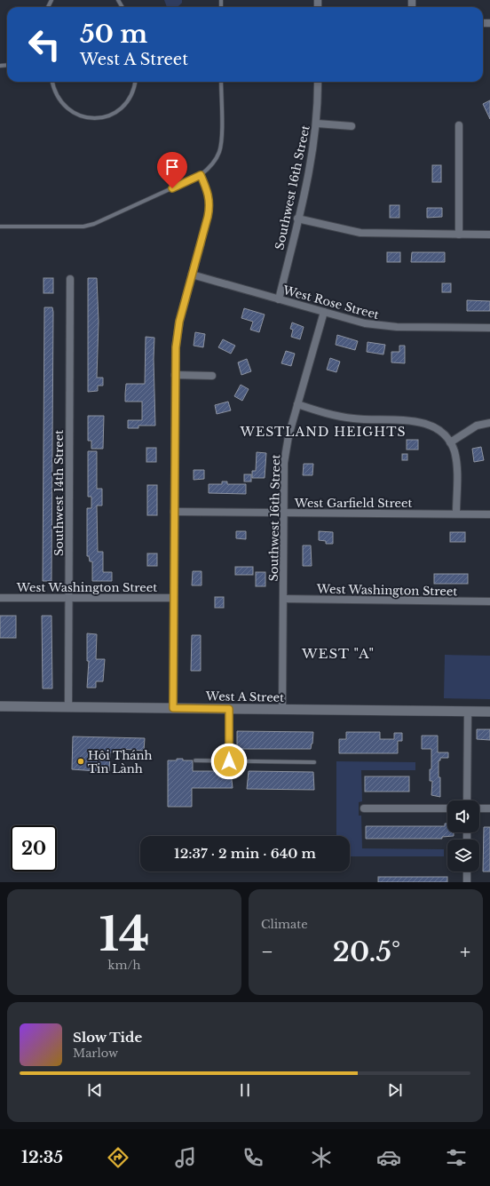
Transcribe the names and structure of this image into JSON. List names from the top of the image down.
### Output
{
  "streets": {
    "main road": ["West A Street"],
    "street": [
      "Southwest 16th Street",
      "West Rose Street",
      "Southwest 14th Street",
      "West Garfield Street",
      "West Washington Street"
    ]
  },
  "crossings": [
    ["Southwest 16th Street", "West Rose Street"],
    ["Southwest 16th Street", "West Garfield Street"],
    ["Southwest 16th Street", "West Washington Street"],
    ["Southwest 16th Street", "West A Street"],
    ["Southwest 14th Street", "West Washington Street"],
    ["Southwest 14th Street", "West A Street"]
  ],
  "districts": ["WESTLAND HEIGHTS", "WEST \"A\""],
  "places": ["Hôi Thánh Tin Lành"],
  "page": {
    "turn": ["50 m", "West A Street"],
    "limit": "20",
    "trip": "12:37 · 2 min · 640 m",
    "tile": [
      ["14", "km/h"],
      "Climate"
    ],
    "heat": ["−", "20.5°", "+"],
    "song": ["Slow Tide", "Marlow"],
    "tabs": "12:35"
  }
}
